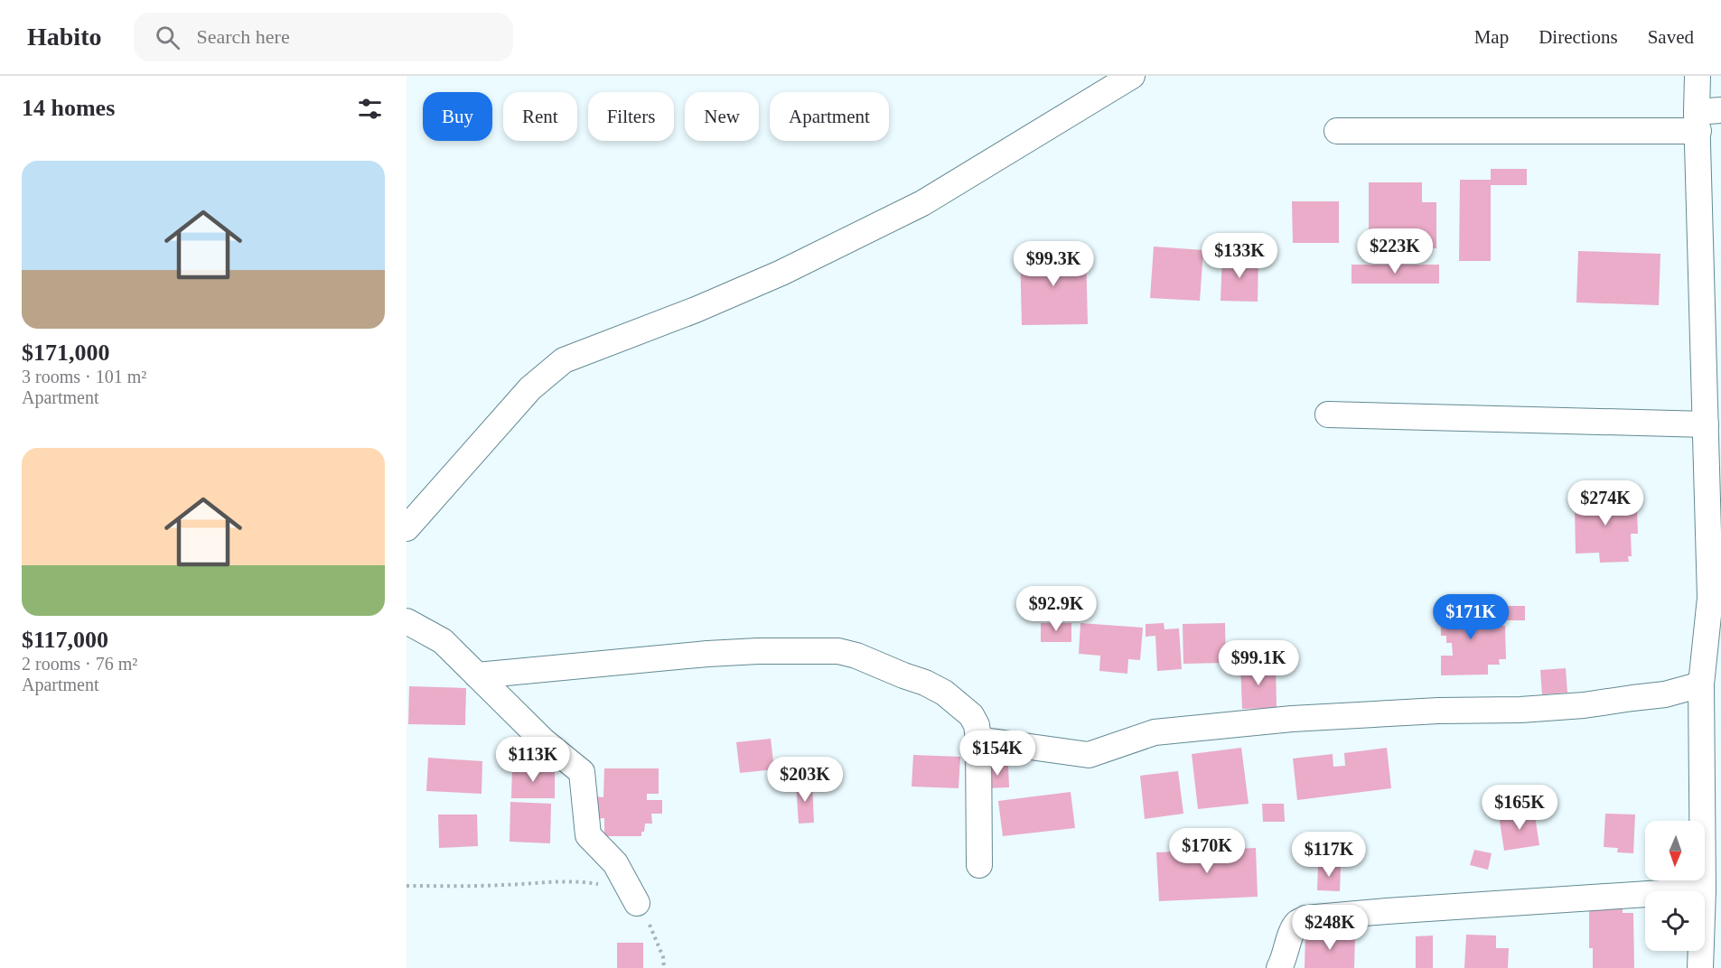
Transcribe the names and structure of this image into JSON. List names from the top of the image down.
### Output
{
  "north": "bottom",
  "page": {
    "header": "Habito",
    "search": "Search here",
    "nav": ["Map", "Directions", "Saved"],
    "heading": "14 homes",
    "chip": [
      "Buy",
      "Rent",
      "Filters",
      "New",
      "Apartment"
    ],
    "list": [
      {
        "name": "$171,000",
        "note": "3 rooms · 101 m² · Apartment"
      },
      {
        "name": "$117,000",
        "note": "2 rooms · 76 m² · Apartment"
      }
    ],
    "price": [
      "$223K",
      "$133K",
      "$99.3K",
      "$274K",
      "$92.9K",
      "$171K",
      "$99.1K",
      "$154K",
      "$113K",
      "$203K",
      "$165K",
      "$170K",
      "$117K",
      "$248K"
    ]
  }
}
